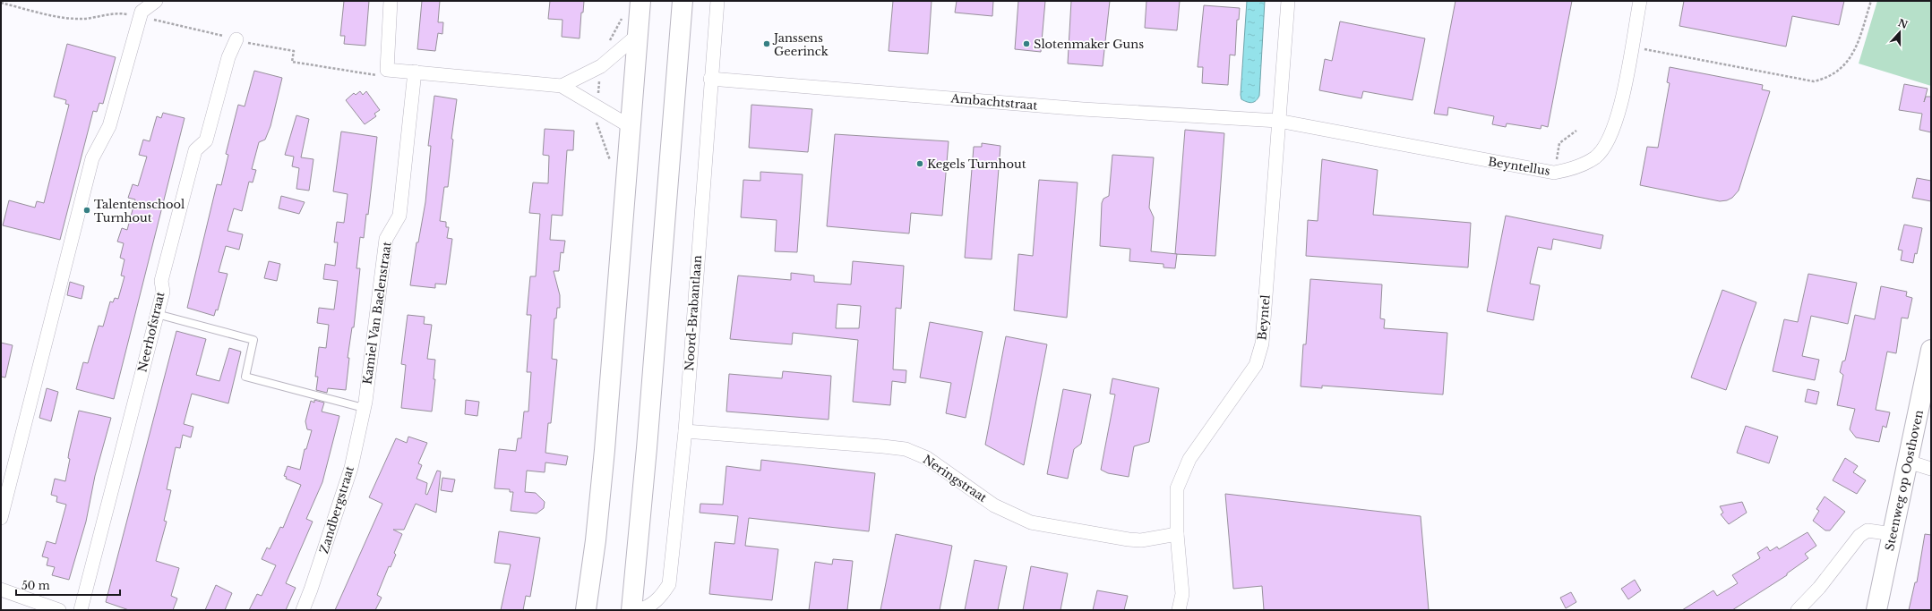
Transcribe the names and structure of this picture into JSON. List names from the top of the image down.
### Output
{
  "streets": {
    "main road": ["Steenweg op Oosthoven"],
    "street": [
      "Ambachtstraat",
      "Beyntellus",
      "Kamiel Van Baelenstraat",
      "Noord-Brabantlaan",
      "Beyntel",
      "Neerhofstraat",
      "Neringstraat",
      "Zandbergstraat"
    ]
  },
  "crossings": [
    ["Ambachtstraat", "Beyntellus"],
    ["Ambachtstraat", "Noord-Brabantlaan"],
    ["Ambachtstraat", "Beyntel"],
    ["Beyntellus", "Beyntel"],
    ["Kamiel Van Baelenstraat", "Zandbergstraat"],
    ["Noord-Brabantlaan", "Neringstraat"],
    ["Beyntel", "Neringstraat"]
  ],
  "places": [
    "Janssens Geerinck",
    "Slotenmaker Guns",
    "Kegels Turnhout",
    "Talentenschool Turnhout"
  ],
  "scale_bar": "50 m",
  "north": "top"
}
